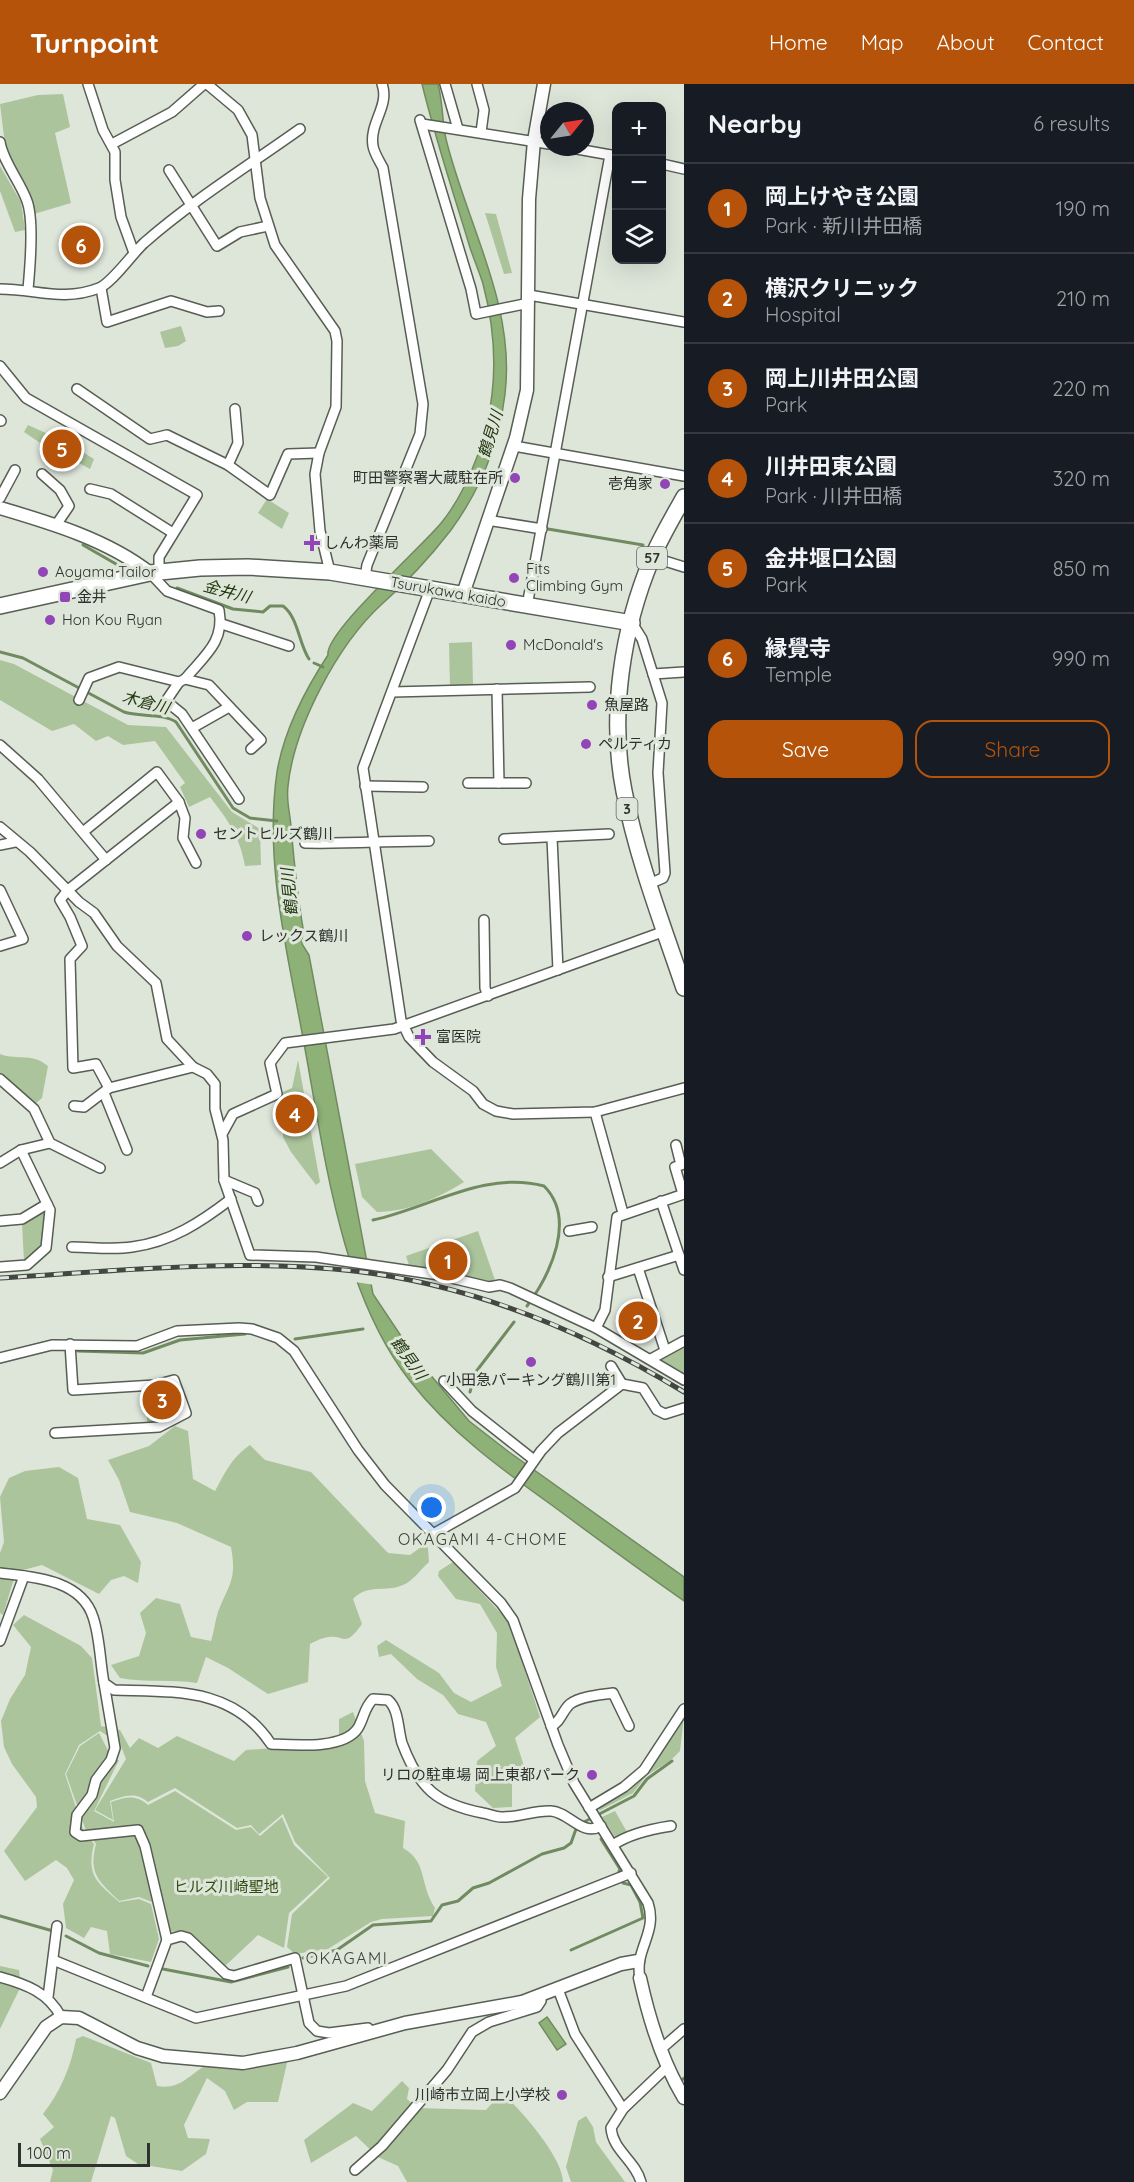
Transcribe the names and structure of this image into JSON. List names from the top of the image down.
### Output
{
  "streets": {
    "main road": ["57", "Tsurukawa kaido", "3"]
  },
  "crossings": [
    ["57", "Tsurukawa kaido"],
    ["57", "3"],
    ["Tsurukawa kaido", "3"]
  ],
  "districts": ["OKAGAMI 4-CHOME", "OKAGAMI"],
  "water": ["鶴見川", "金井川", "木倉川"],
  "parks": ["ヒルズ川崎聖地"],
  "places": {
    "other": [
      "町田警察署大蔵駐在所",
      "壱角家",
      "Aoyama Tailor",
      "Fits Climbing Gym",
      "Hon Kou Ryan",
      "McDonald's",
      "魚屋路",
      "ペルティカ",
      "セントヒルズ鶴川",
      "レックス鶴川",
      "小田急パーキング鶴川第1",
      "リロの駐車場 岡上東都パーク",
      "川崎市立岡上小学校"
    ],
    "health": ["しんわ薬局", "富医院"],
    "transit": ["金井"]
  },
  "scale_bar": "100 m",
  "north": "top right",
  "page": {
    "header": "Turnpoint",
    "nav": [
      "Home",
      "Map",
      "About",
      "Contact"
    ],
    "heading": ["Nearby", "6 results"],
    "map_buttons": ["+", "−"],
    "list": [
      {
        "mark": "1",
        "name": "岡上けやき公園",
        "note": "Park · 新川井田橋",
        "value": "190 m"
      },
      {
        "mark": "2",
        "name": "横沢クリニック",
        "note": "Hospital",
        "value": "210 m"
      },
      {
        "mark": "3",
        "name": "岡上川井田公園",
        "note": "Park",
        "value": "220 m"
      },
      {
        "mark": "4",
        "name": "川井田東公園",
        "note": "Park · 川井田橋",
        "value": "320 m"
      },
      {
        "mark": "5",
        "name": "金井堰口公園",
        "note": "Park",
        "value": "850 m"
      },
      {
        "mark": "6",
        "name": "縁覺寺",
        "note": "Temple",
        "value": "990 m"
      }
    ],
    "pins": [
      "6",
      "5",
      "4",
      "1",
      "2",
      "3"
    ],
    "buttons": ["Save", "Share"],
    "scale": "100 m"
  }
}
